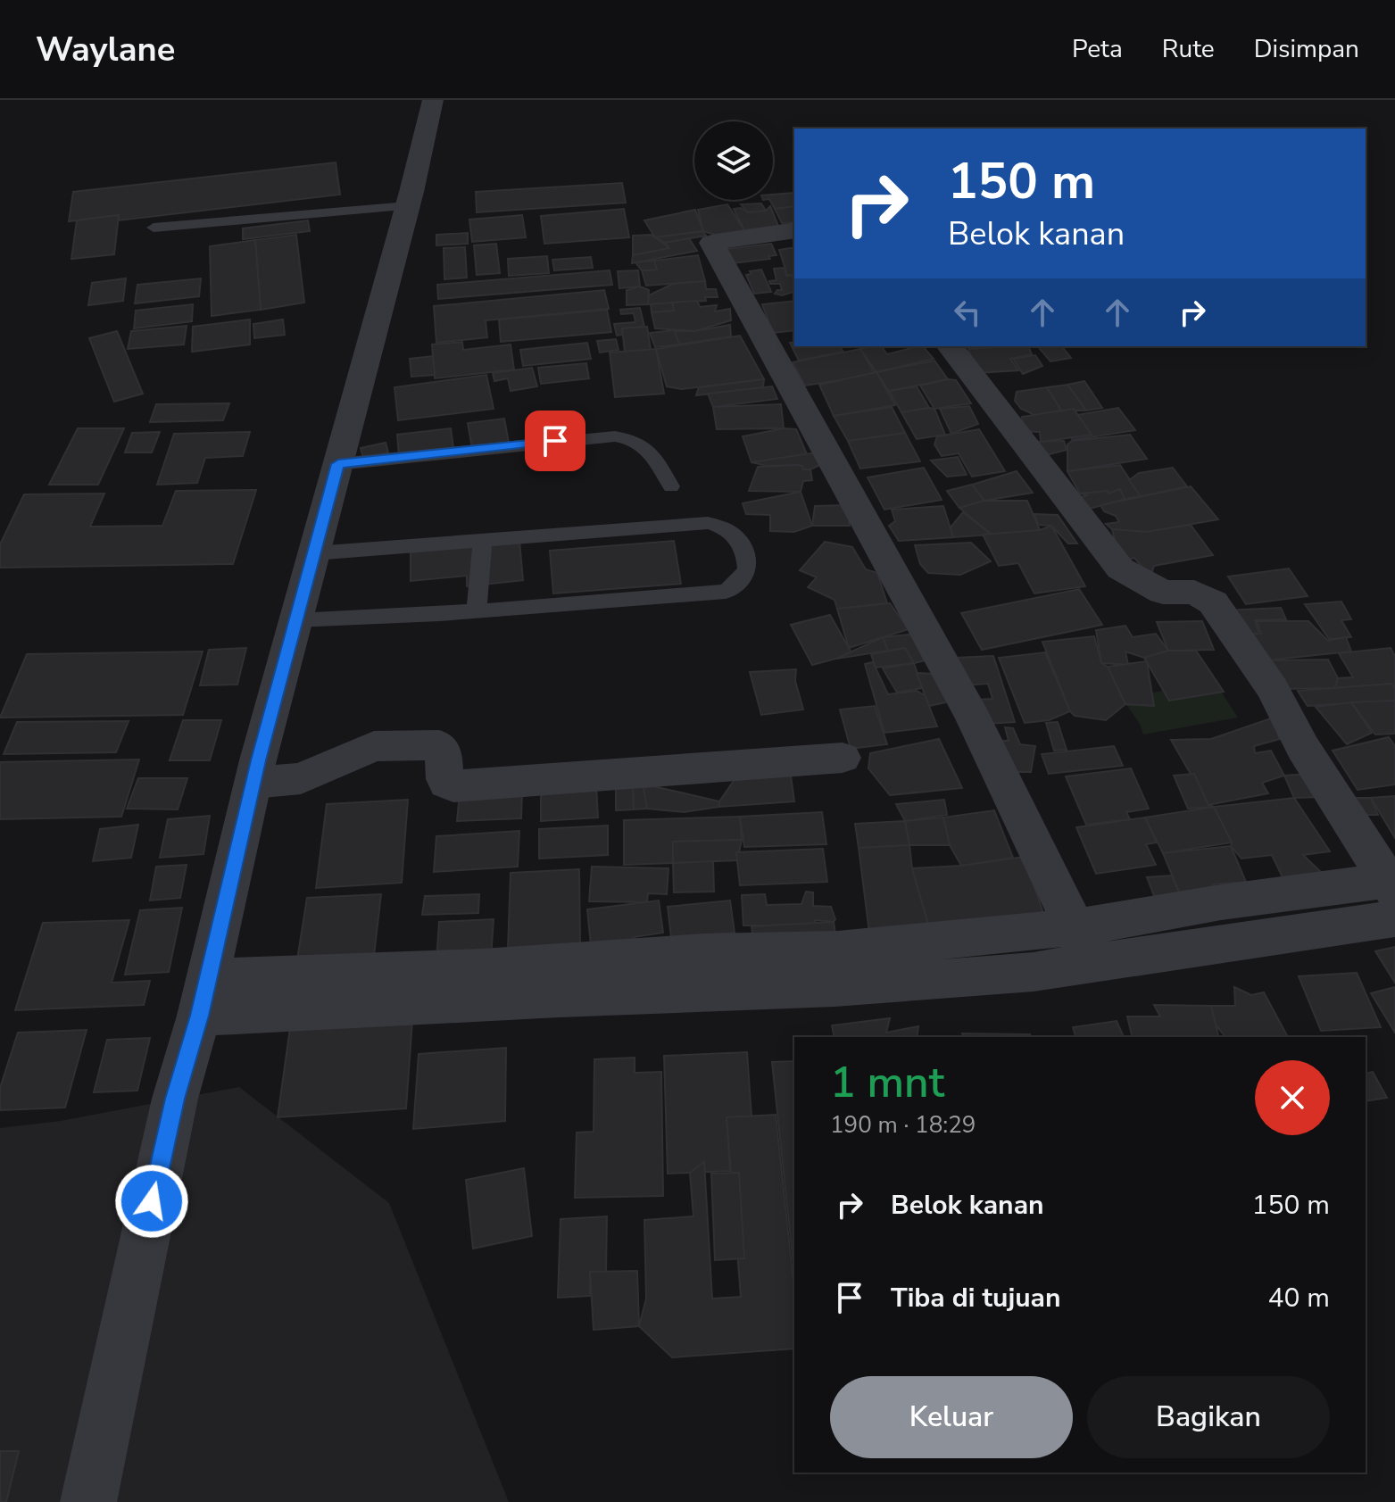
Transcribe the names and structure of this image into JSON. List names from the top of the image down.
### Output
{
  "page": {
    "header": "Waylane",
    "nav": ["Peta", "Rute", "Disimpan"],
    "turn": ["150 m", "Belok kanan"],
    "heading": ["1 mnt", "190 m · 18:29"],
    "list": [
      {
        "name": "Belok kanan",
        "value": "150 m"
      },
      {
        "name": "Tiba di tujuan",
        "value": "40 m"
      }
    ],
    "buttons": ["Keluar", "Bagikan"]
  }
}
